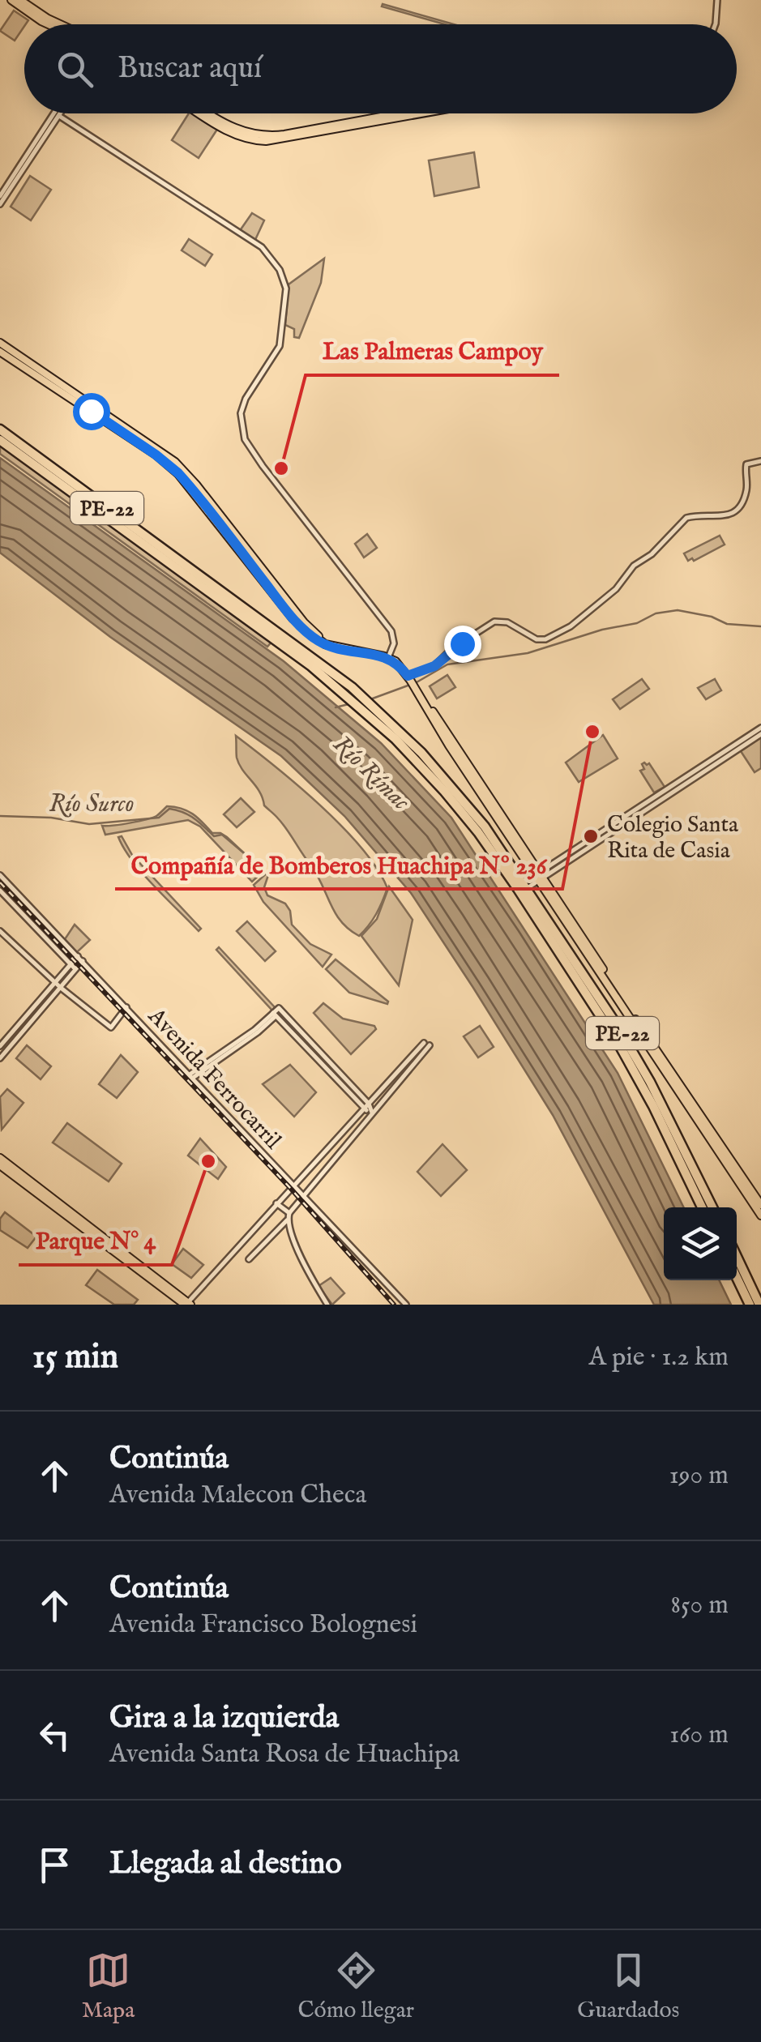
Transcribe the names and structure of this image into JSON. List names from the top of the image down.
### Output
{
  "streets": {
    "highway": ["PE-22"],
    "street": ["Avenida Ferrocarril"]
  },
  "water": ["Río Rímac", "Río Surco"],
  "places": [
    "Las Palmeras Campoy",
    "Compañía de Bomberos Huachipa Nº 236",
    "Colegio Santa Rita de Casia",
    "Parque N° 4"
  ],
  "page": {
    "search": "Buscar aquí",
    "heading": ["15 min", "A pie · 1.2 km"],
    "list": [
      ["Continúa", "Avenida Malecon Checa", "190 m"],
      ["Continúa", "Avenida Francisco Bolognesi", "850 m"],
      ["Gira a la izquierda", "Avenida Santa Rosa de Huachipa", "160 m"],
      "Llegada al destino"
    ],
    "nav": ["Mapa", "Cómo llegar", "Guardados"]
  }
}
